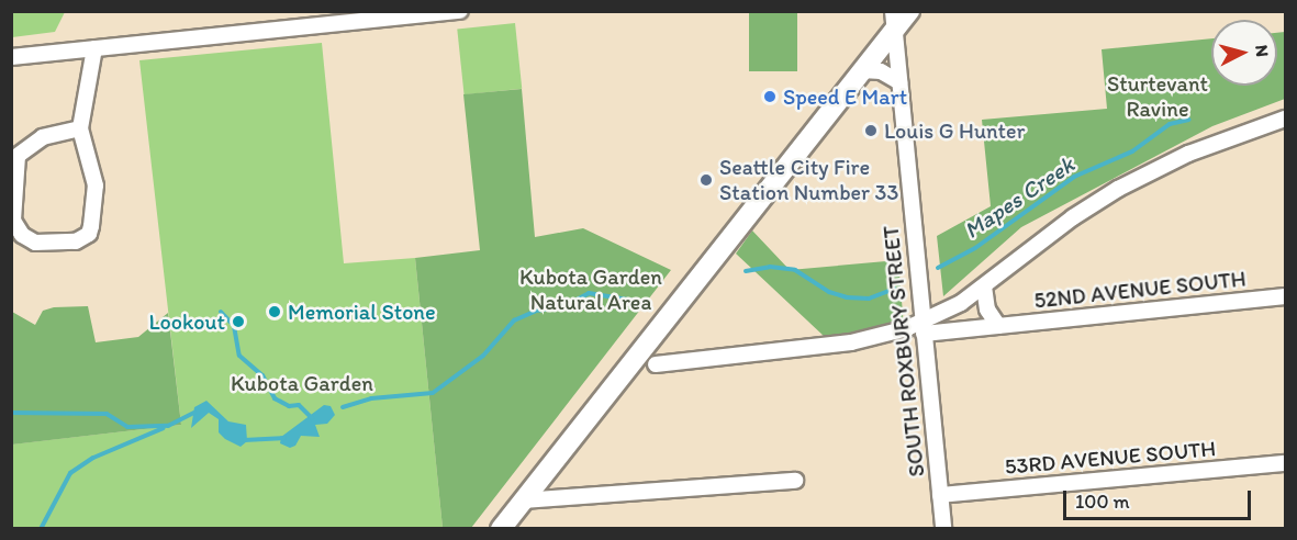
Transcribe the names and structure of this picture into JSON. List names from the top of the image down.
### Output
{
  "streets": {
    "street": ["52ND AVENUE SOUTH", "SOUTH ROXBURY STREET", "53RD AVENUE SOUTH"]
  },
  "crossings": [
    ["52ND AVENUE SOUTH", "SOUTH ROXBURY STREET"],
    ["SOUTH ROXBURY STREET", "53RD AVENUE SOUTH"]
  ],
  "water": ["Mapes Creek"],
  "parks": ["Sturtevant Ravine", "Kubota Garden Natural Area", "Kubota Garden"],
  "places": [
    "Speed E Mart",
    "Louis G Hunter",
    "Seattle City Fire Station Number 33",
    "Memorial Stone",
    "Lookout"
  ],
  "scale_bar": "100 m",
  "north": "right"
}
